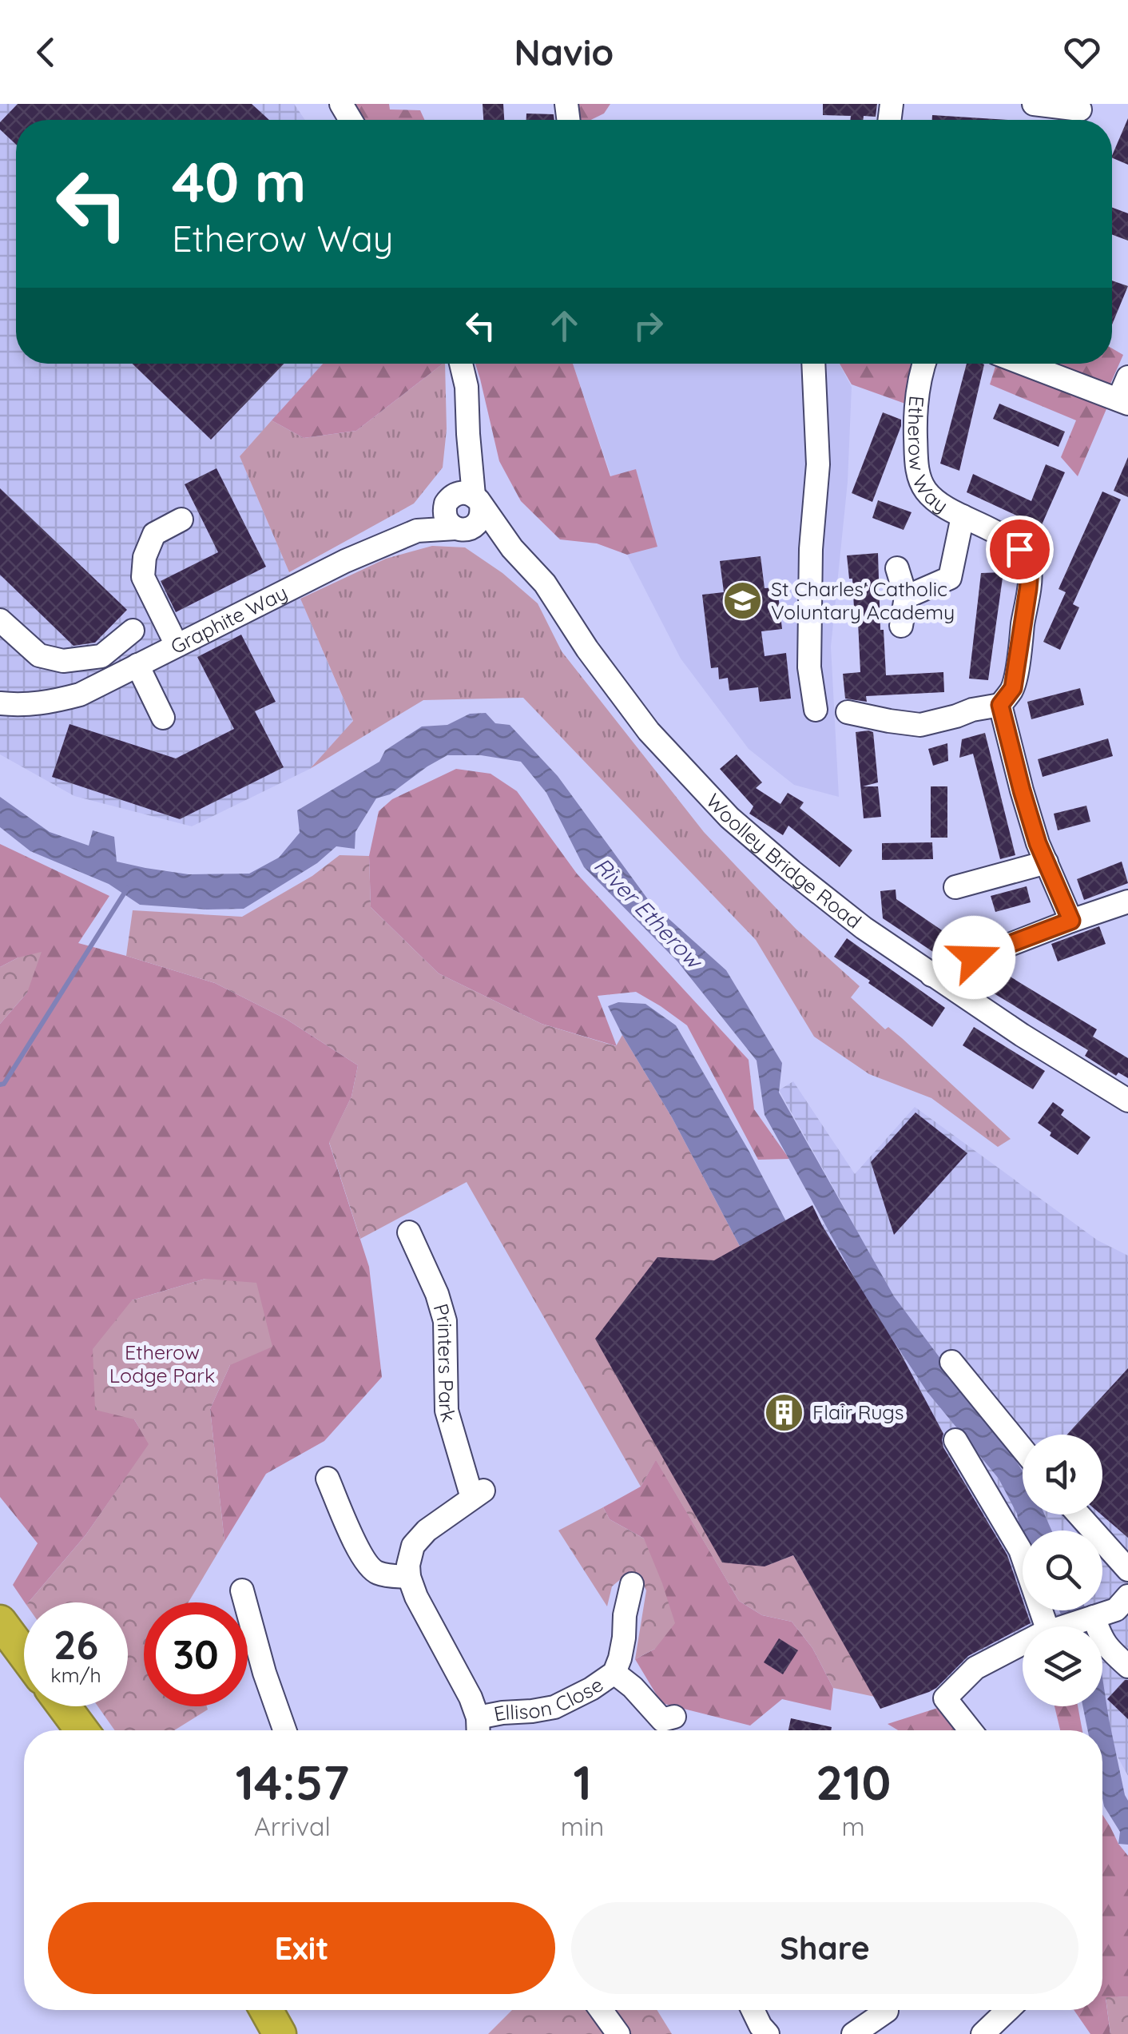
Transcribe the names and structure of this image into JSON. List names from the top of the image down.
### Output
{
  "streets": {
    "street": [
      "Etherow Way",
      "Graphite Way",
      "Woolley Bridge Road",
      "Printers Park",
      "Ellison Close"
    ]
  },
  "crossings": [
    ["Graphite Way", "Woolley Bridge Road"]
  ],
  "water": ["River Etherow"],
  "parks": ["Etherow Lodge Park"],
  "places": {
    "school or university": ["St Charles' Catholic Voluntary Academy"],
    "building": ["Flair Rugs"]
  },
  "page": {
    "header": "Navio",
    "turn": ["40 m", "Etherow Way"],
    "speed": "26 km/h",
    "limit": "30",
    "eta": [
      "14:57",
      "Arrival",
      "1",
      "min",
      "210",
      "m"
    ],
    "buttons": ["Exit", "Share"]
  }
}
